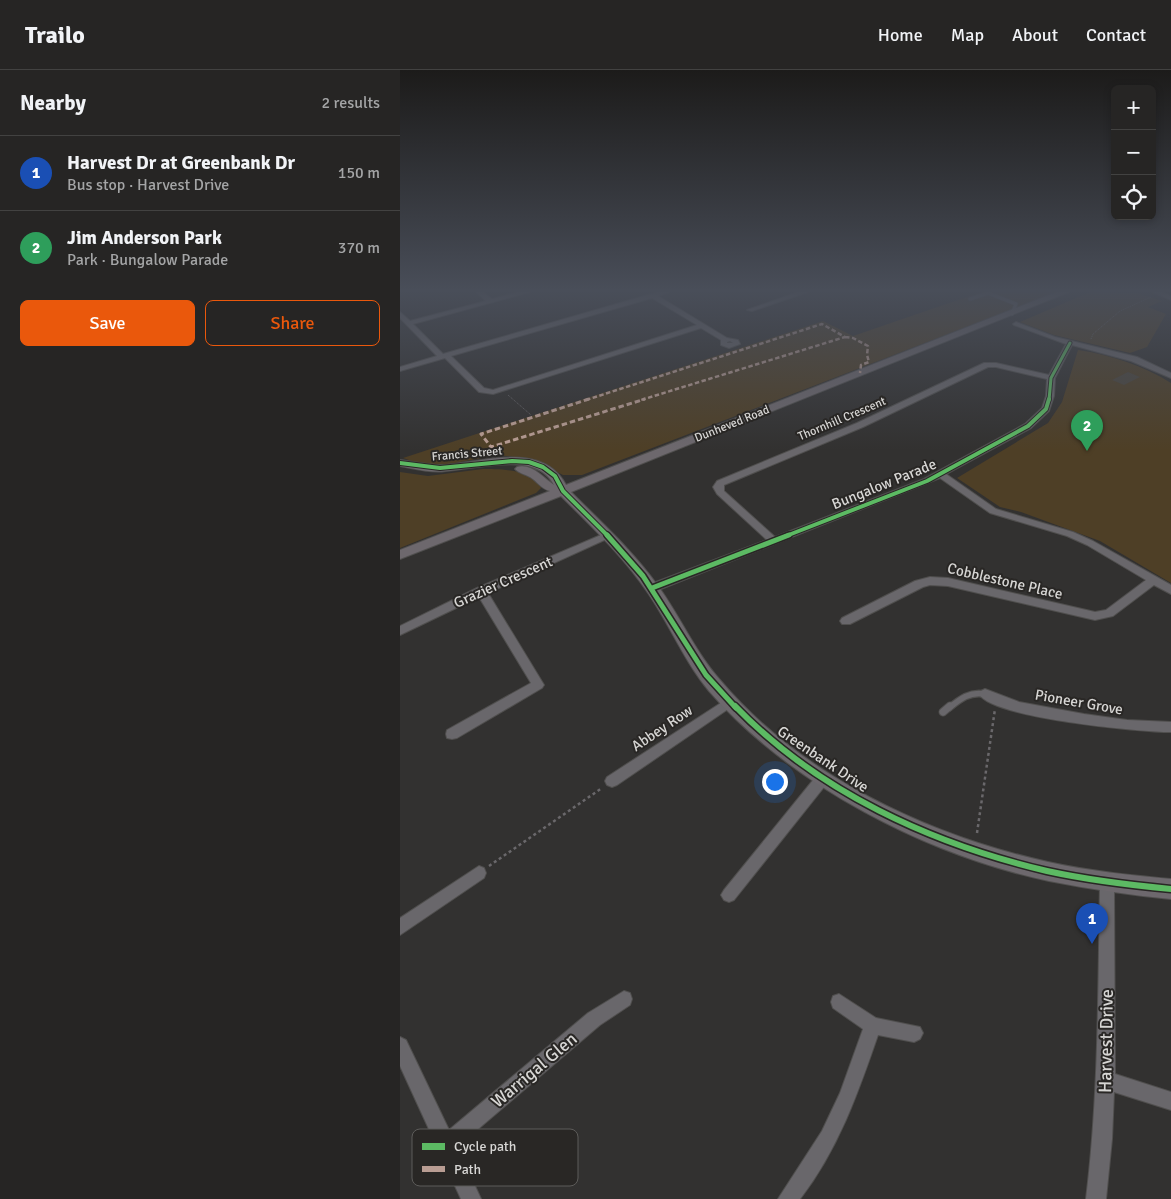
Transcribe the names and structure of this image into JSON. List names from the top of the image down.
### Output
{
  "streets": {
    "street": [
      "Thornhill Crescent",
      "Dunheved Road",
      "Francis Street",
      "Bungalow Parade",
      "Cobblestone Place",
      "Grazier Crescent",
      "Pioneer Grove",
      "Abbey Row",
      "Greenbank Drive",
      "Harvest Drive",
      "Warrigal Glen"
    ]
  },
  "crossings": [
    ["Thornhill Crescent", "Bungalow Parade"],
    ["Dunheved Road", "Francis Street"],
    ["Dunheved Road", "Greenbank Drive"],
    ["Francis Street", "Greenbank Drive"],
    ["Bungalow Parade", "Greenbank Drive"],
    ["Grazier Crescent", "Greenbank Drive"],
    ["Abbey Row", "Greenbank Drive"],
    ["Greenbank Drive", "Harvest Drive"]
  ],
  "legend": ["Cycle path", "Path"],
  "page": {
    "header": "Trailo",
    "nav": [
      "Home",
      "Map",
      "About",
      "Contact"
    ],
    "heading": ["Nearby", "2 results"],
    "map_buttons": ["+", "−"],
    "list": [
      {
        "mark": "1",
        "name": "Harvest Dr at Greenbank Dr",
        "note": "Bus stop · Harvest Drive",
        "value": "150 m"
      },
      {
        "mark": "2",
        "name": "Jim Anderson Park",
        "note": "Park · Bungalow Parade",
        "value": "370 m"
      }
    ],
    "buttons": ["Save", "Share"],
    "pins": ["2", "1"]
  }
}
